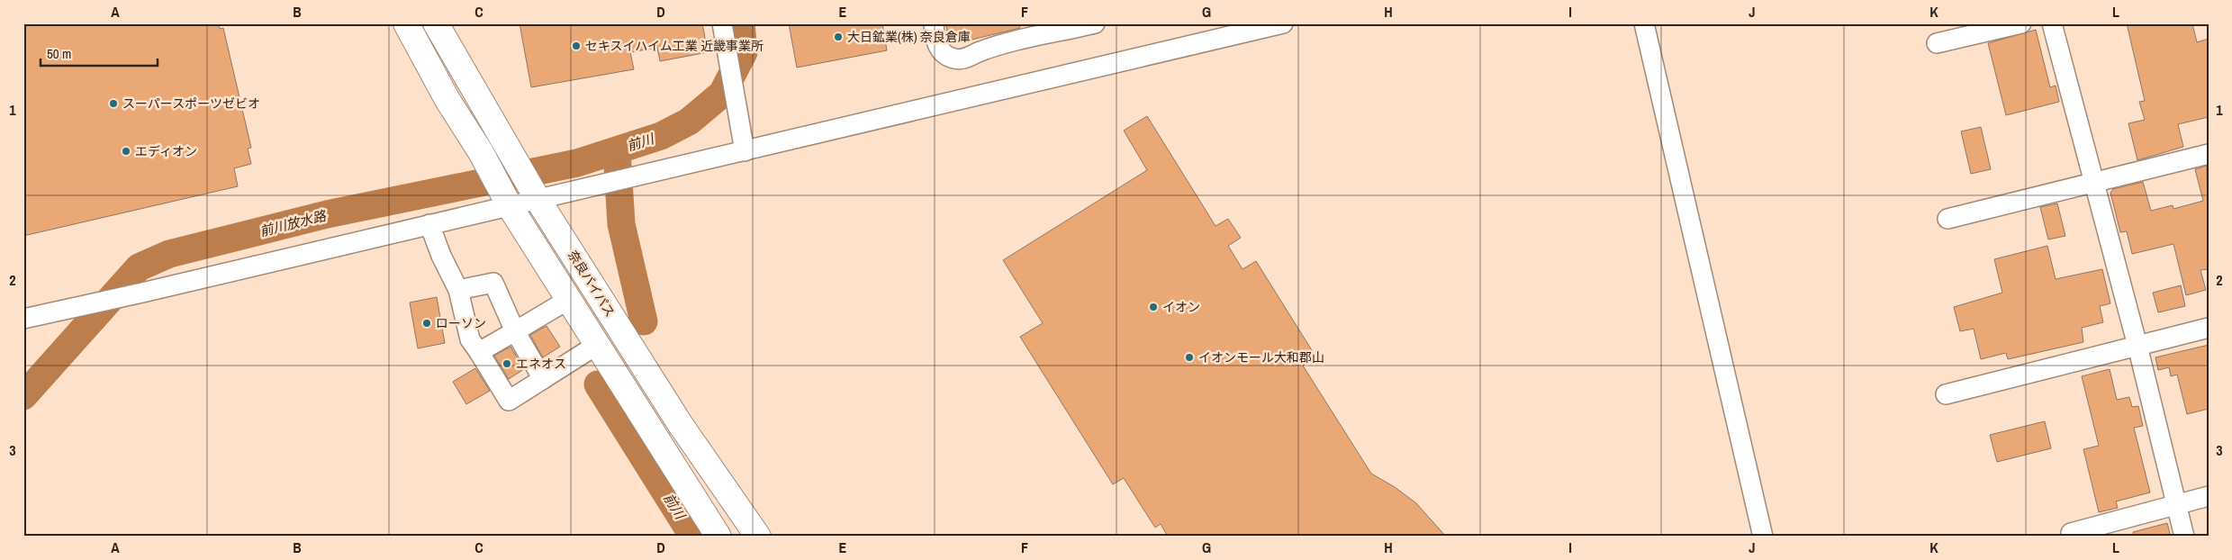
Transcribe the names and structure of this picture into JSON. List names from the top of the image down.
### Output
{
  "streets": {
    "highway": ["奈良バイパス"]
  },
  "water": ["前川", "前川放水路"],
  "places": [
    "大日鉱業(株) 奈良倉庫",
    "セキスイハイム工業 近畿事業所",
    "スーパースポーツゼビオ",
    "エディオン",
    "イオン",
    "ローソン",
    "イオンモール大和郡山",
    "エネオス"
  ],
  "scale_bar": "50 m",
  "grid": {
    "columns": [
      "A",
      "B",
      "C",
      "D",
      "E",
      "F",
      "G",
      "H",
      "I",
      "J",
      "K",
      "L"
    ],
    "rows": ["1", "2", "3"]
  }
}
